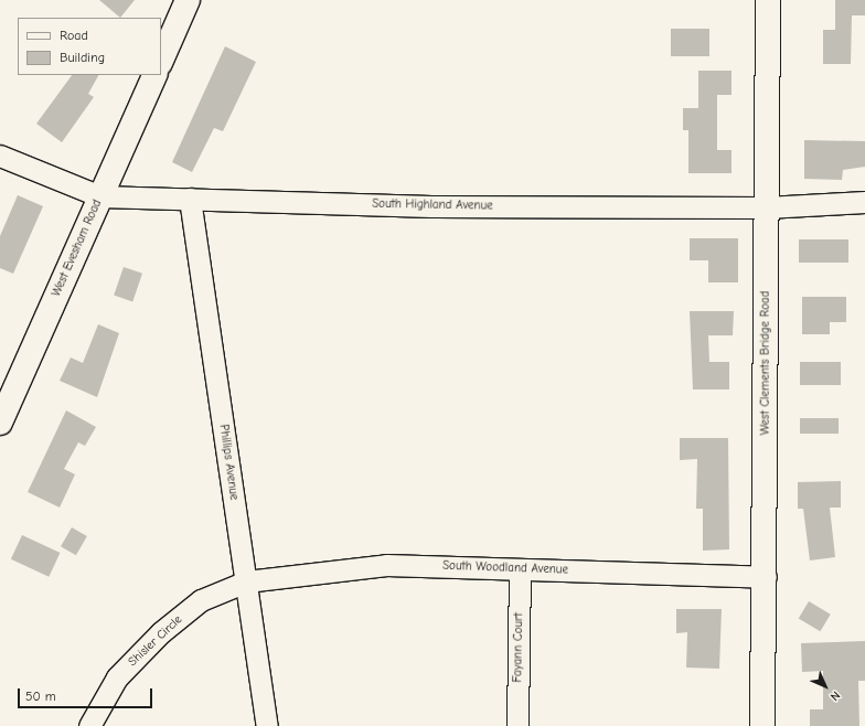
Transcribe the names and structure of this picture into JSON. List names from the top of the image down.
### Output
{
  "streets": {
    "main road": ["West Evesham Road", "West Clements Bridge Road"],
    "street": [
      "South Highland Avenue",
      "Phillips Avenue",
      "South Woodland Avenue",
      "Shisler Circle",
      "Fayann Court"
    ]
  },
  "crossings": [
    ["South Highland Avenue", "West Evesham Road"],
    ["South Highland Avenue", "West Clements Bridge Road"],
    ["South Highland Avenue", "Phillips Avenue"],
    ["West Clements Bridge Road", "South Woodland Avenue"],
    ["Phillips Avenue", "South Woodland Avenue"],
    ["Phillips Avenue", "Shisler Circle"],
    ["South Woodland Avenue", "Shisler Circle"],
    ["South Woodland Avenue", "Fayann Court"]
  ],
  "legend": ["Road", "Building"],
  "scale_bar": "50 m",
  "north": "bottom right"
}
